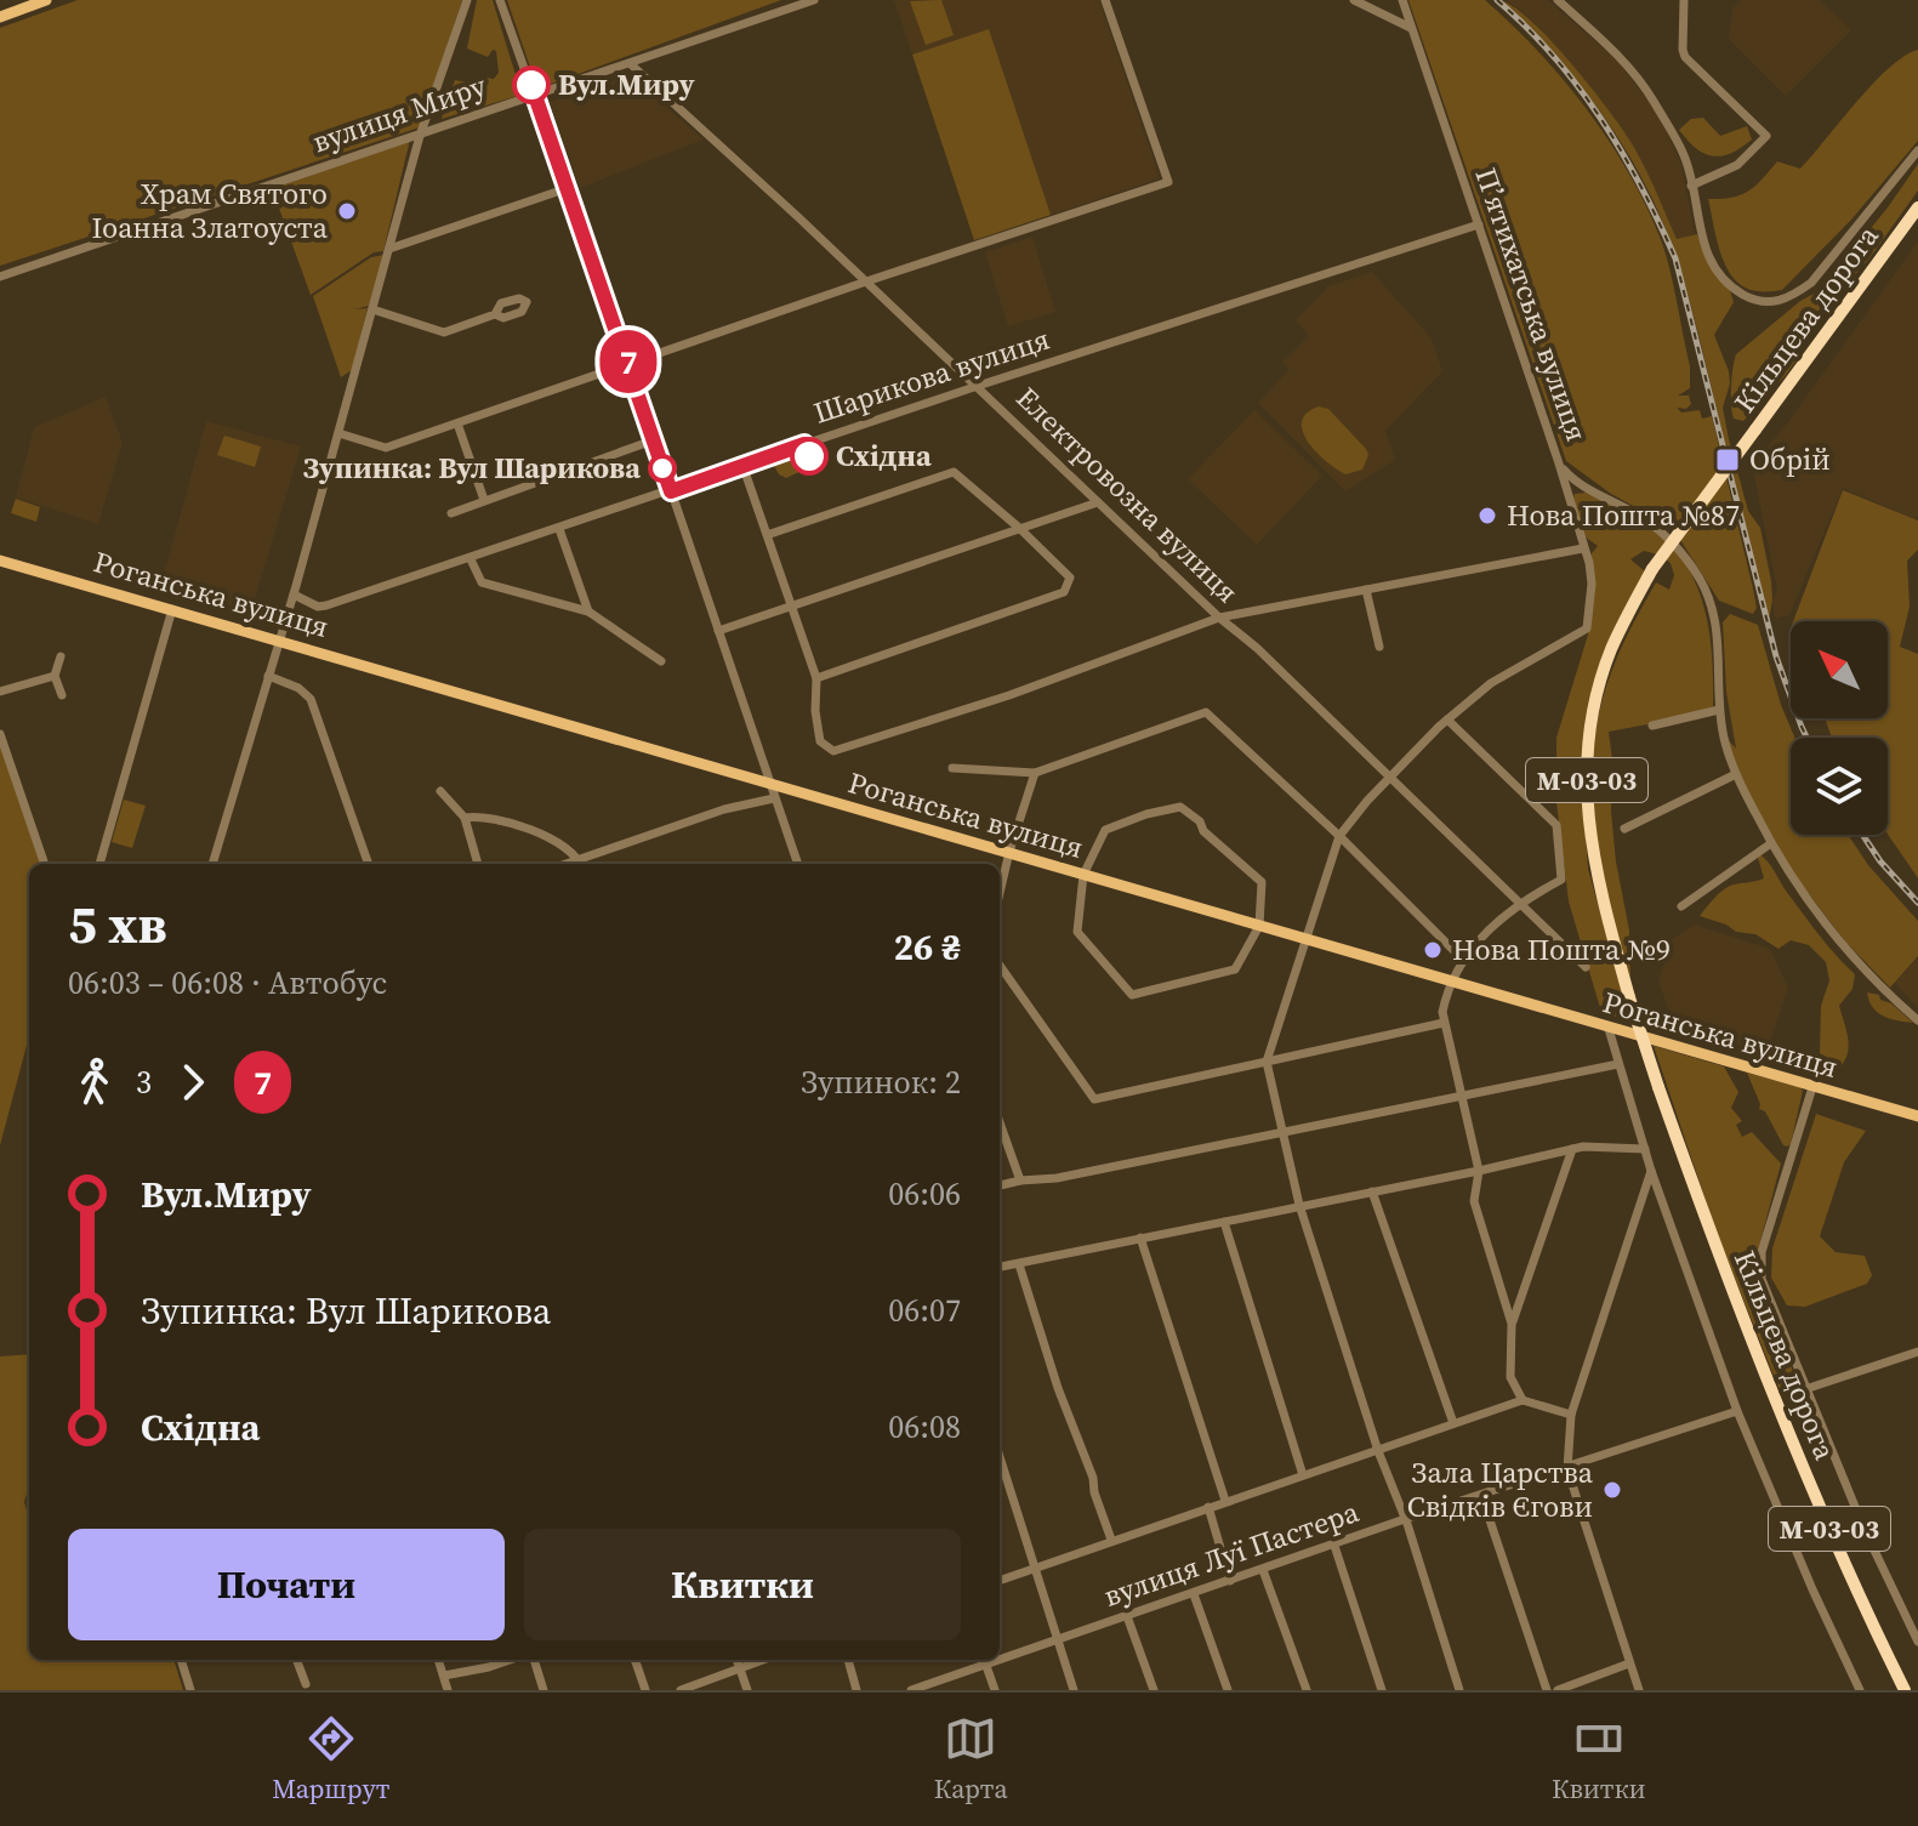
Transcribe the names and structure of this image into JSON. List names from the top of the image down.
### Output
{
  "streets": {
    "highway": ["Кільцева дорога", "М-03-03"],
    "main road": ["Роганська вулиця"],
    "street": [
      "вулиця Миру",
      "П’ятихатська вулиця",
      "Шарикова вулиця",
      "Електровозна вулиця",
      "вулиця Луї Пастера"
    ]
  },
  "crossings": [
    ["вулиця Миру", "Електровозна вулиця"],
    ["П’ятихатська вулиця", "Шарикова вулиця"],
    ["Шарикова вулиця", "Електровозна вулиця"]
  ],
  "places": {
    "other": [
      "Вул.Миру",
      "Храм Святого Іоанна Златоуста",
      "Східна",
      "Зупинка: Вул Шарикова",
      "Нова Пошта №87",
      "Нова Пошта №9",
      "Зала Царства Свідків Єгови"
    ],
    "transit": ["Обрій"]
  },
  "lines": ["bus line 7"],
  "north": "top left",
  "page": {
    "on_map": "7",
    "heading": ["5 хв", "06:03 – 06:08 · Автобус", "26 ₴"],
    "legs": ["3", "7", "Зупинок: 2"],
    "list": [
      {
        "name": "Вул.Миру",
        "value": "06:06"
      },
      {
        "name": "Зупинка: Вул Шарикова",
        "value": "06:07"
      },
      {
        "name": "Східна",
        "value": "06:08"
      }
    ],
    "buttons": ["Почати", "Квитки"],
    "tabs": ["Маршрут", "Карта", "Квитки"]
  }
}
